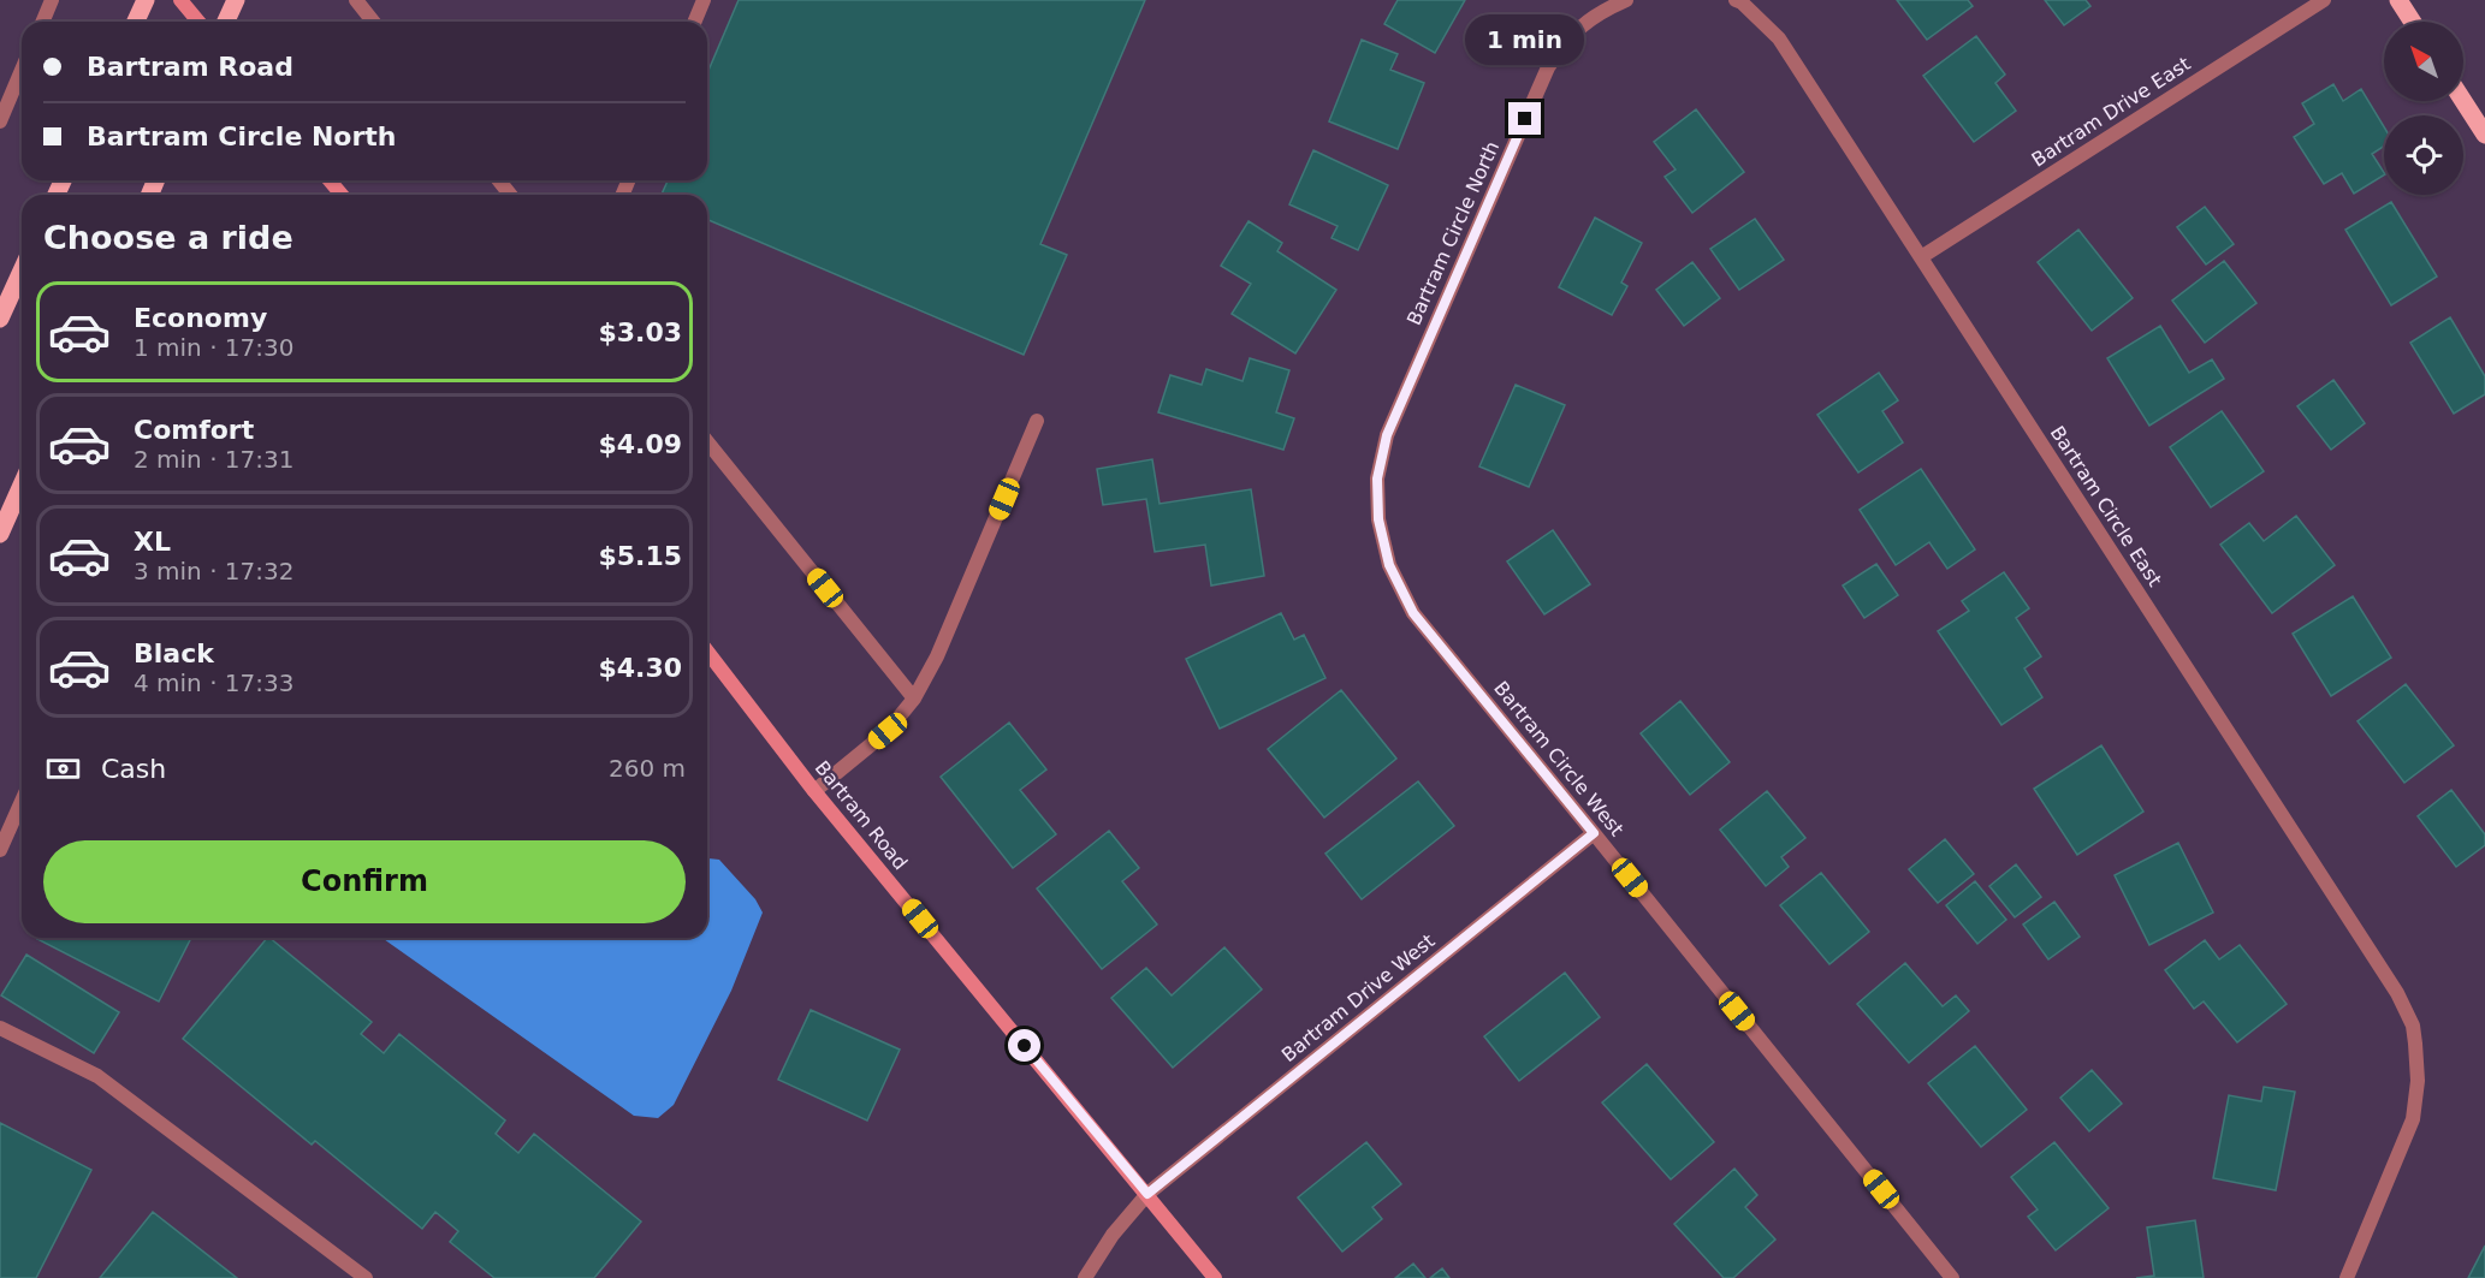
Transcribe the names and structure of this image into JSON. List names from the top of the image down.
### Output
{
  "streets": {
    "street": [
      "Bartram Drive East",
      "Bartram Circle North",
      "Bartram Circle East",
      "Bartram Circle West",
      "Bartram Road",
      "Bartram Drive West"
    ]
  },
  "crossings": [
    ["Bartram Drive East", "Bartram Circle East"],
    ["Bartram Circle North", "Bartram Circle West"],
    ["Bartram Circle West", "Bartram Drive West"],
    ["Bartram Road", "Bartram Drive West"]
  ],
  "north": "top left",
  "page": {
    "bubble": "1 min",
    "banner": ["Bartram Road", "Bartram Circle North"],
    "heading": "Choose a ride",
    "list": [
      {
        "name": "Economy",
        "note": "1 min · 17:30",
        "value": "$3.03"
      },
      {
        "name": "Comfort",
        "note": "2 min · 17:31",
        "value": "$4.09"
      },
      {
        "name": "XL",
        "note": "3 min · 17:32",
        "value": "$5.15"
      },
      {
        "name": "Black",
        "note": "4 min · 17:33",
        "value": "$4.30"
      }
    ],
    "pay": ["Cash", "260 m"],
    "buttons": "Confirm"
  }
}
